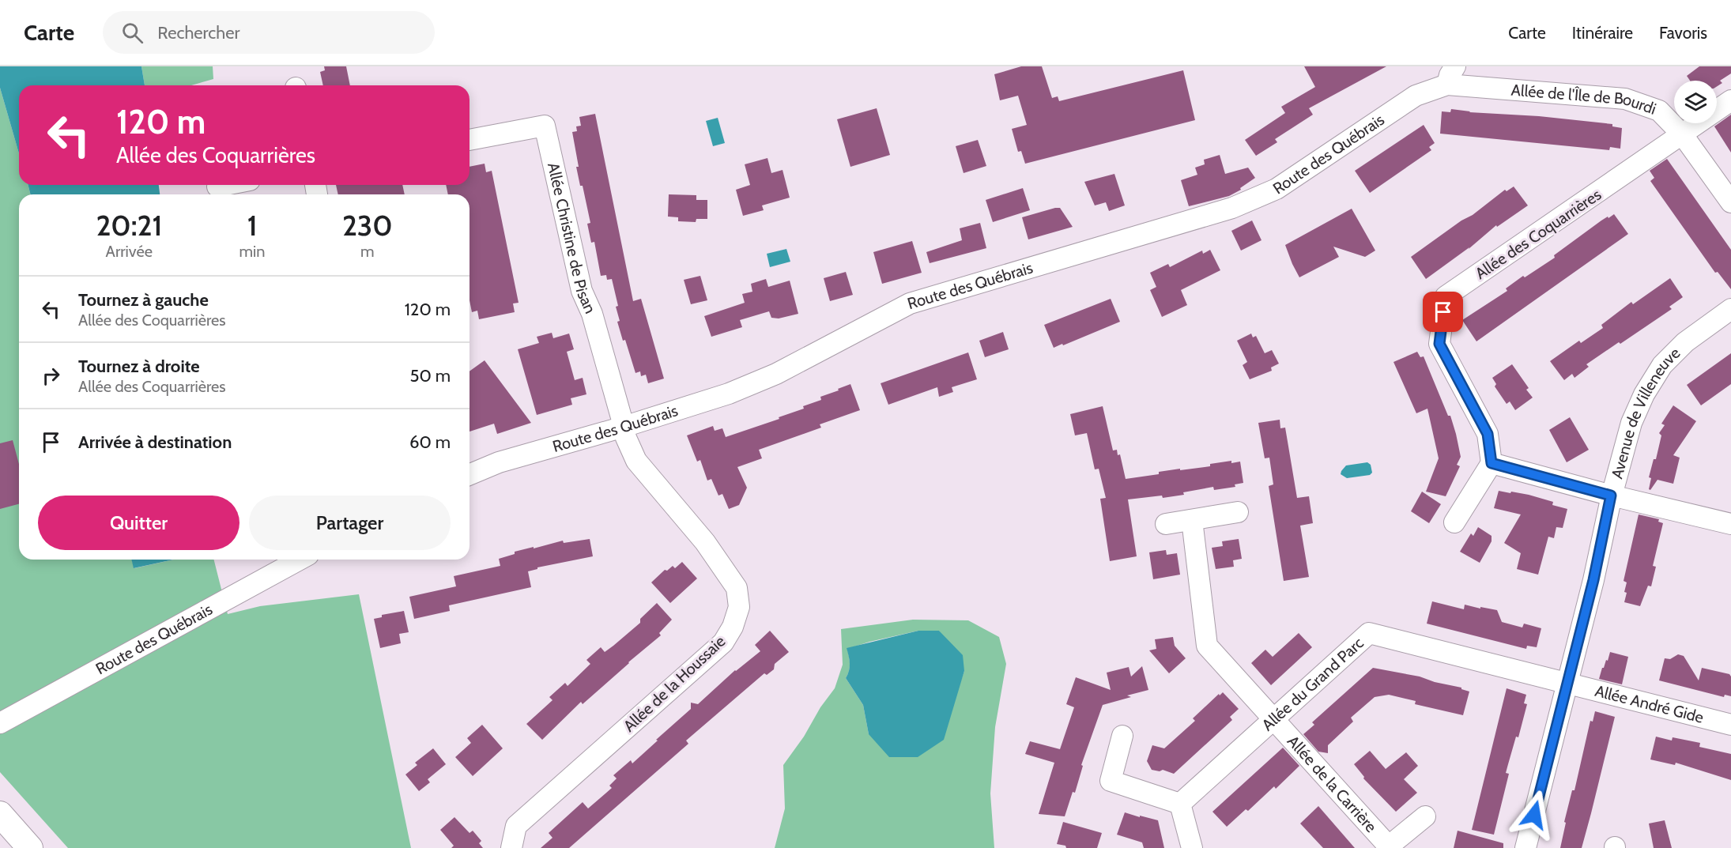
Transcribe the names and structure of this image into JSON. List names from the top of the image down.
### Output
{
  "streets": {
    "street": [
      "Allée de l'Île de Bourdi",
      "Route des Québrais",
      "Allée des Coquarrières",
      "Allée Christine de Pisan",
      "Avenue de Villeneuve",
      "Allée de la Houssaie",
      "Allée du Grand Parc",
      "Allée André Gide",
      "Allée de la Carrière"
    ]
  },
  "crossings": [
    ["Allée de l'Île de Bourdi", "Route des Québrais"],
    ["Allée de l'Île de Bourdi", "Allée des Coquarrières"],
    ["Route des Québrais", "Allée Christine de Pisan"],
    ["Route des Québrais", "Allée de la Houssaie"],
    ["Allée Christine de Pisan", "Allée de la Houssaie"],
    ["Avenue de Villeneuve", "Allée du Grand Parc"],
    ["Avenue de Villeneuve", "Allée André Gide"],
    ["Allée du Grand Parc", "Allée André Gide"],
    ["Allée du Grand Parc", "Allée de la Carrière"]
  ],
  "page": {
    "header": "Carte",
    "search": "Rechercher",
    "nav": ["Carte", "Itinéraire", "Favoris"],
    "turn": ["120 m", "Allée des Coquarrières"],
    "eta": [
      "20:21",
      "Arrivée",
      "1",
      "min",
      "230",
      "m"
    ],
    "list": [
      {
        "name": "Tournez à gauche",
        "note": "Allée des Coquarrières",
        "value": "120 m"
      },
      {
        "name": "Tournez à droite",
        "note": "Allée des Coquarrières",
        "value": "50 m"
      },
      {
        "name": "Arrivée à destination",
        "value": "60 m"
      }
    ],
    "buttons": ["Quitter", "Partager"]
  }
}
